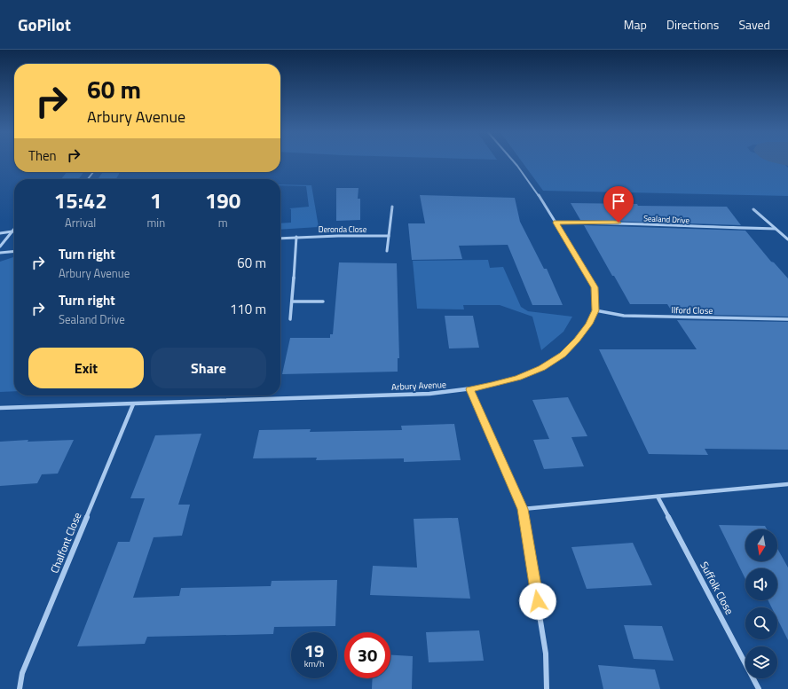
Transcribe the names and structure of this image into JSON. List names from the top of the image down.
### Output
{
  "streets": {
    "street": [
      "Sealand Drive",
      "Deronda Close",
      "Ilford Close",
      "Arbury Avenue",
      "Chalfont Close",
      "Suffolk Close"
    ]
  },
  "crossings": [
    ["Sealand Drive", "Arbury Avenue"],
    ["Ilford Close", "Arbury Avenue"],
    ["Arbury Avenue", "Chalfont Close"]
  ],
  "north": "bottom",
  "page": {
    "header": "GoPilot",
    "nav": ["Map", "Directions", "Saved"],
    "turn": ["60 m", "Arbury Avenue"],
    "then": "Then",
    "eta": [
      "15:42",
      "Arrival",
      "1",
      "min",
      "190",
      "m"
    ],
    "list": [
      {
        "name": "Turn right",
        "note": "Arbury Avenue",
        "value": "60 m"
      },
      {
        "name": "Turn right",
        "note": "Sealand Drive",
        "value": "110 m"
      }
    ],
    "buttons": ["Exit", "Share"],
    "speed": "19 km/h",
    "limit": "30"
  }
}
